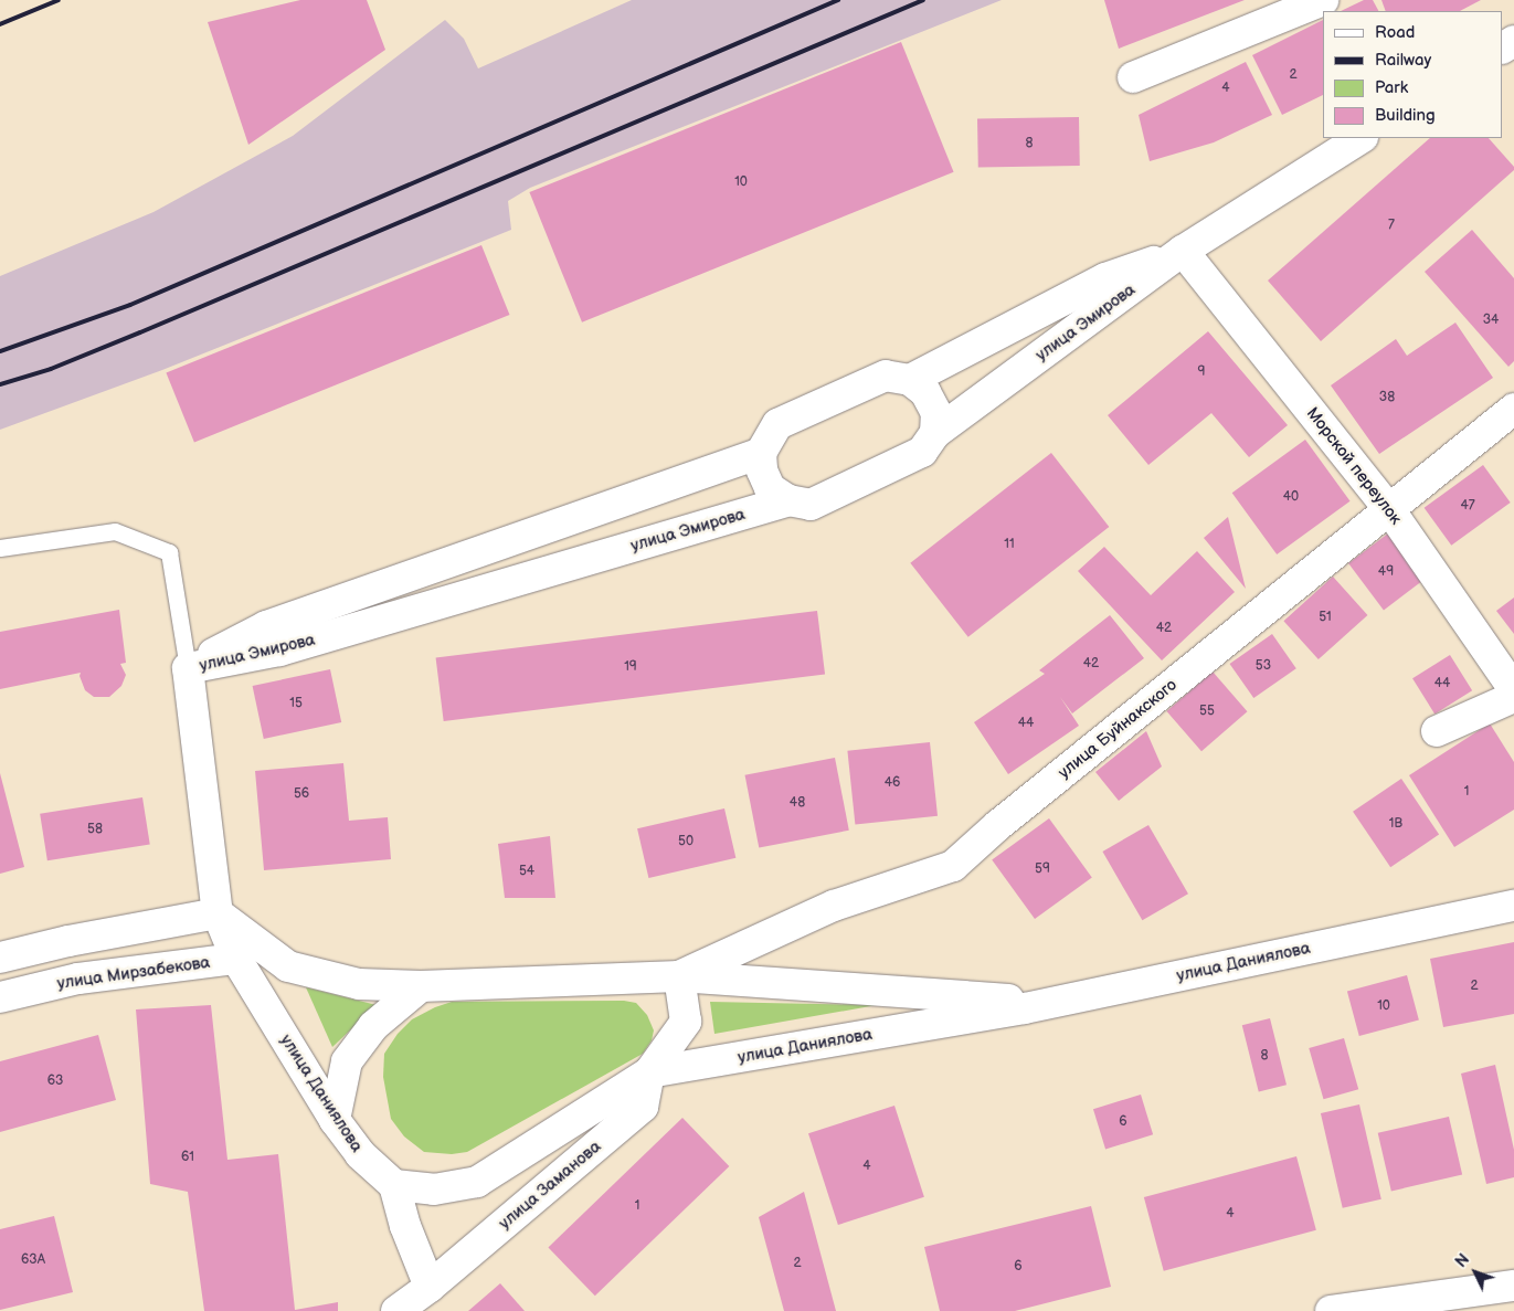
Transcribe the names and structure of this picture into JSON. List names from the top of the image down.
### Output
{
  "streets": {
    "street": [
      "улица Эмирова",
      "Морской переулок",
      "улица Буйнакского",
      "улица Даниялова",
      "улица Мирзабекова",
      "улица Заманова"
    ]
  },
  "crossings": [
    ["улица Эмирова", "Морской переулок"],
    ["улица Эмирова", "улица Даниялова"],
    ["Морской переулок", "улица Буйнакского"],
    ["улица Буйнакского", "улица Даниялова"],
    ["улица Даниялова", "улица Мирзабекова"],
    ["улица Даниялова", "улица Заманова"]
  ],
  "house_numbers": [
    "2",
    "4",
    "8",
    "10",
    "7",
    "34",
    "9",
    "38",
    "40",
    "47",
    "11",
    "49",
    "51",
    "42",
    "42",
    "53",
    "19",
    "44",
    "15",
    "55",
    "44",
    "46",
    "1",
    "56",
    "48",
    "1В",
    "58",
    "50",
    "59",
    "54",
    "2",
    "10",
    "8",
    "63",
    "6",
    "61",
    "4",
    "1",
    "4",
    "63А",
    "2",
    "6"
  ],
  "legend": [
    "Road",
    "Railway",
    "Park",
    "Building"
  ],
  "north": "top left"
}
